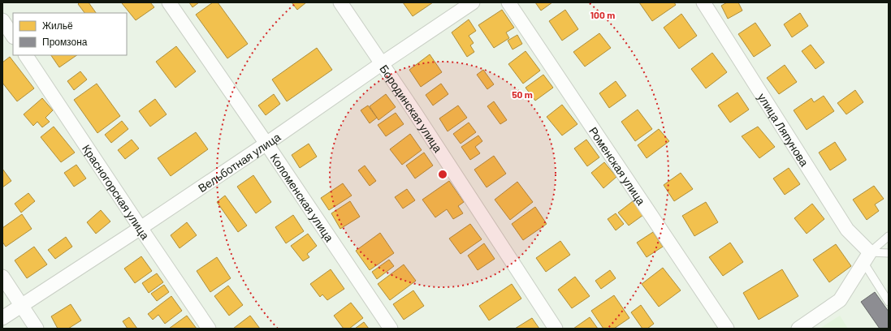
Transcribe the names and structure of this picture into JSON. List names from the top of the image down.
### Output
{
  "streets": {
    "street": [
      "Бородинская улица",
      "улица Ляпунова",
      "Вельботная улица",
      "Роменская улица",
      "Красногорская улица",
      "Коломенская улица"
    ]
  },
  "crossings": [
    ["Бородинская улица", "Вельботная улица"],
    ["Вельботная улица", "Красногорская улица"],
    ["Вельботная улица", "Коломенская улица"]
  ],
  "legend": ["Жильё", "Промзона"],
  "rings": ["100 m", "50 m"]
}
